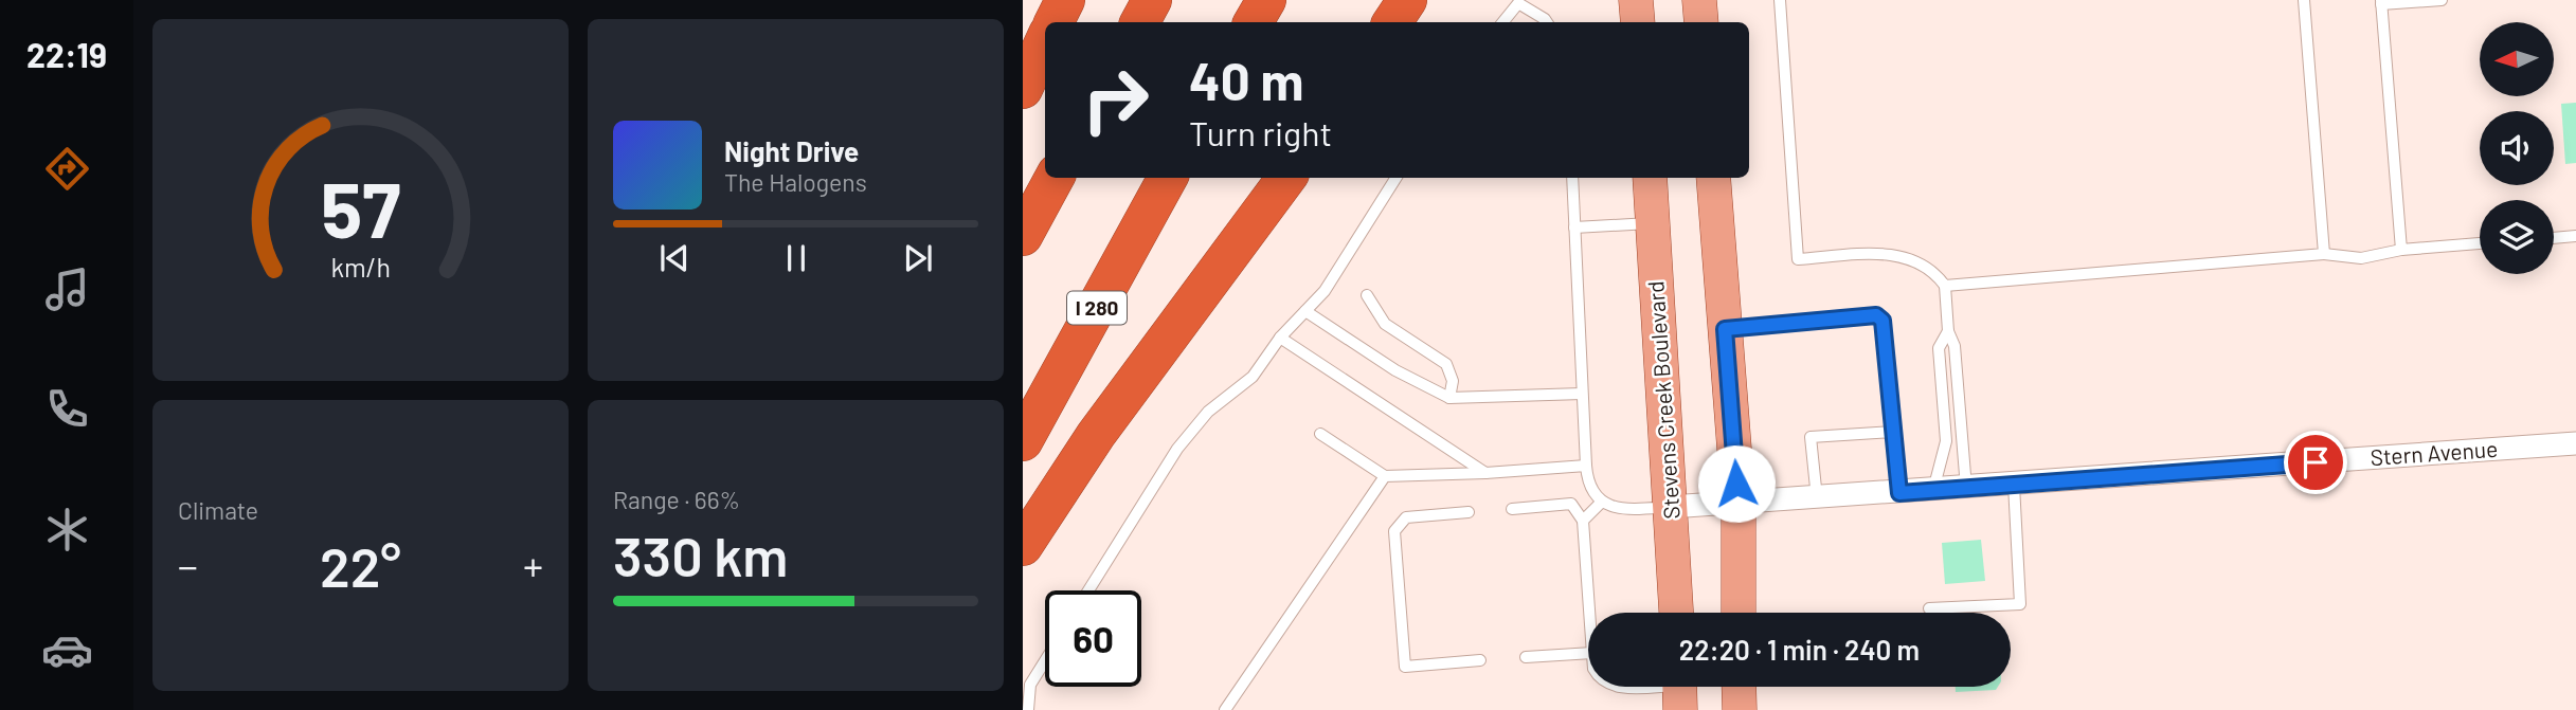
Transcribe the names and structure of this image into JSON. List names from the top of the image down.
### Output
{
  "streets": {
    "highway": ["I 280"],
    "main road": ["Stevens Creek Boulevard"],
    "street": ["Stern Avenue"]
  },
  "crossings": [
    ["Stevens Creek Boulevard", "Stern Avenue"]
  ],
  "north": "left",
  "page": {
    "tabs": "22:19",
    "turn": ["40 m", "Turn right"],
    "song": ["Night Drive", "The Halogens"],
    "tile": [
      "Climate",
      ["Range · 66%", "330 km"]
    ],
    "heat": ["−", "22°", "+"],
    "limit": "60",
    "trip": "22:20 · 1 min · 240 m",
    "gauge": ["57", "km/h"]
  }
}
